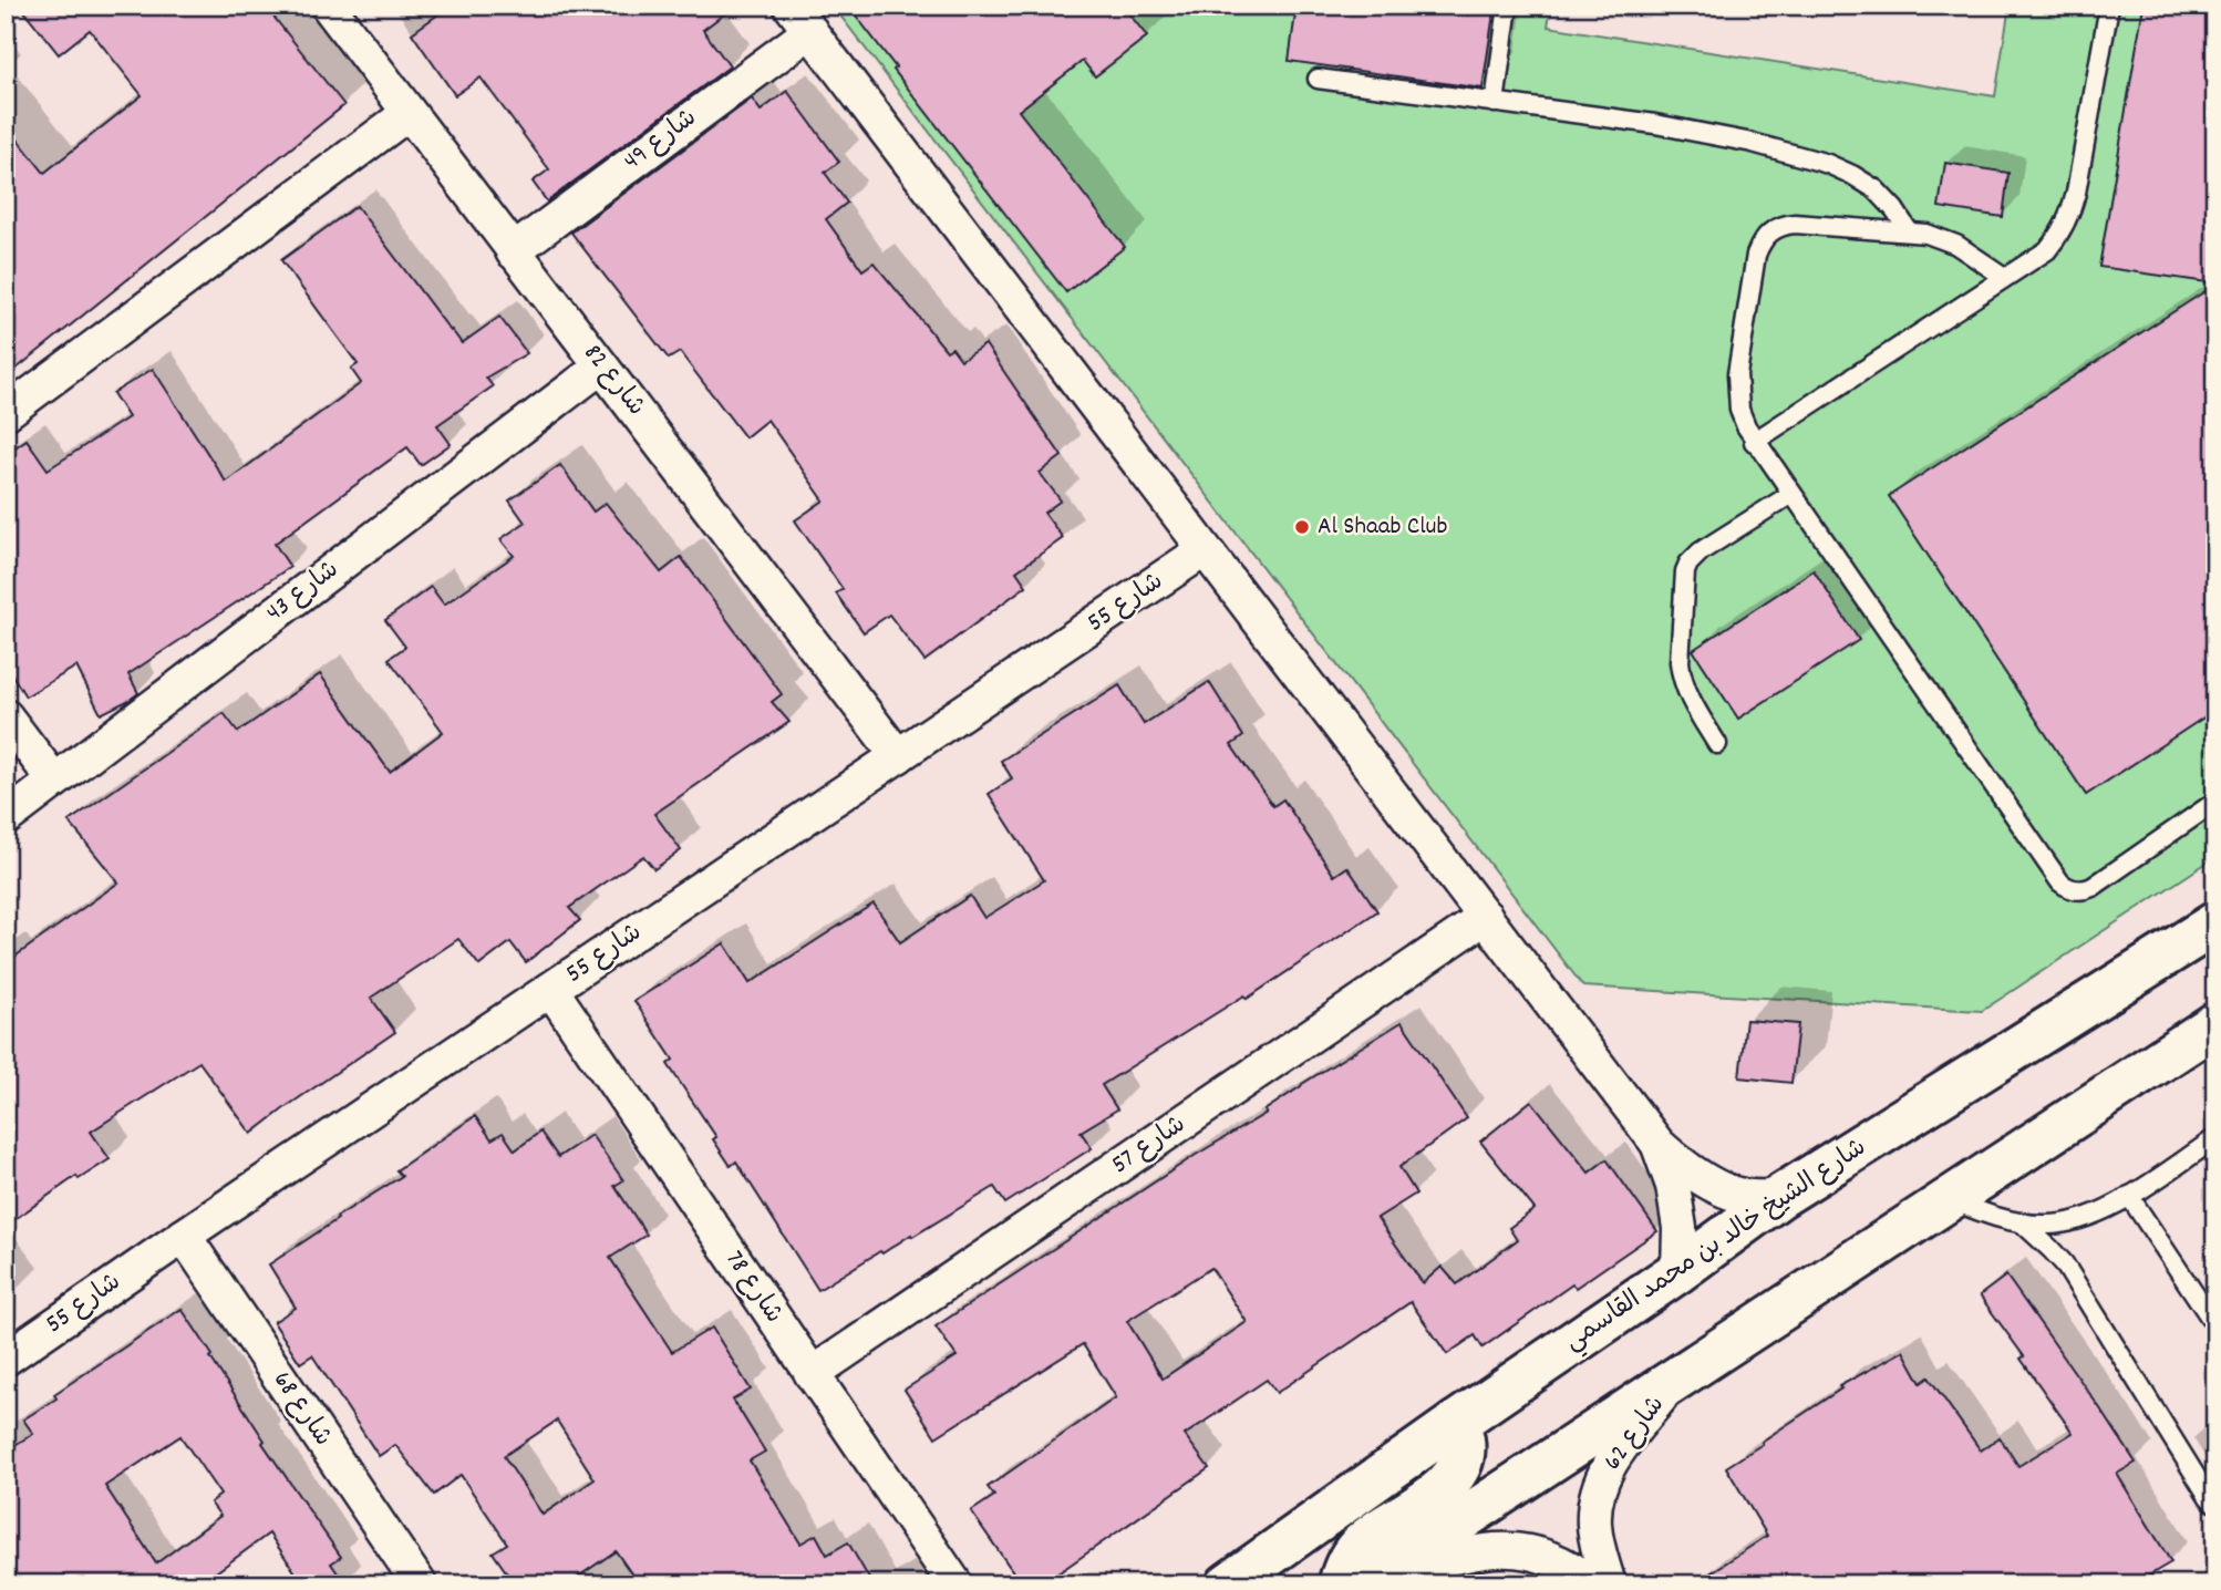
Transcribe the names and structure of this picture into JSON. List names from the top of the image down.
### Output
{
  "streets": {
    "main road": ["شارع الشيخ خالد بن محمد القاسمي"],
    "street": [
      "شارع 49",
      "شارع 82",
      "شارع 43",
      "شارع 55",
      "شارع 57",
      "شارع 78",
      "شارع 68",
      "شارع 62"
    ]
  },
  "crossings": [
    ["شارع 49", "شارع 82"],
    ["شارع 82", "شارع 43"],
    ["شارع 82", "شارع 55"],
    ["شارع 55", "شارع 78"],
    ["شارع 55", "شارع 68"],
    ["شارع 57", "شارع 78"]
  ],
  "places": ["Al Shaab Club"]
}
